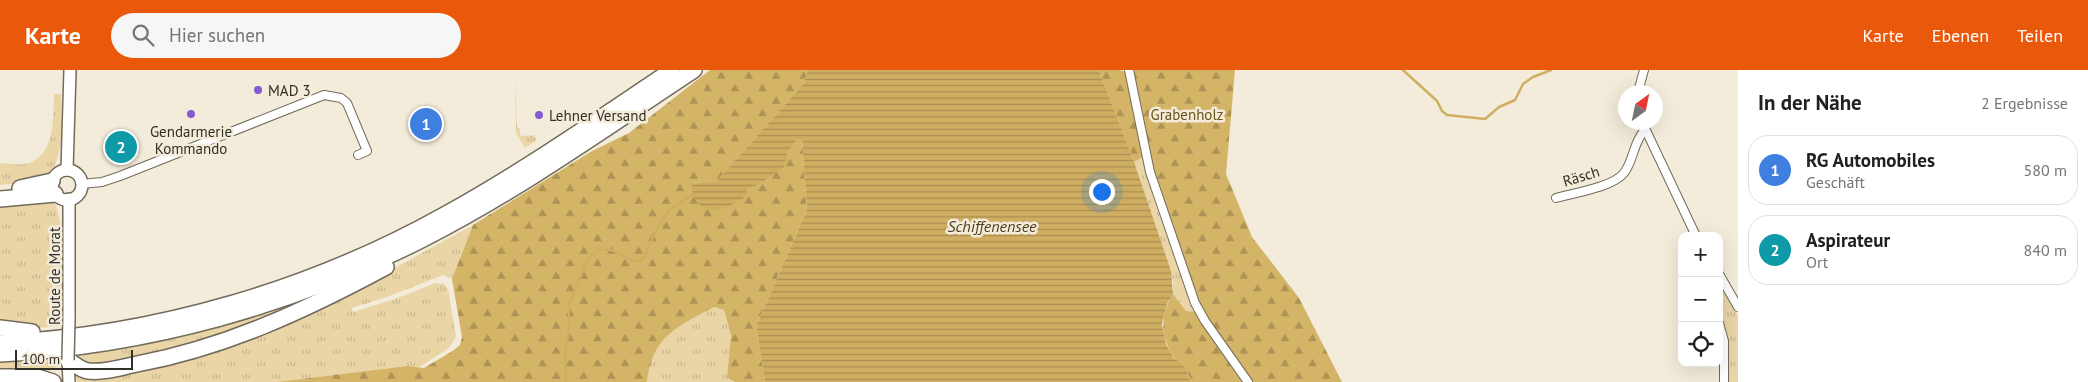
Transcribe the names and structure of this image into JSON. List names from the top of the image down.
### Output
{
  "streets": {
    "main road": ["Route de Morat"],
    "street": ["Räsch"]
  },
  "water": ["Schiffenensee"],
  "parks": ["Grabenholz"],
  "places": ["MAD 3", "Gendarmerie Kommando", "Lehner Versand"],
  "scale_bar": "100 m",
  "north": "top right",
  "page": {
    "header": "Karte",
    "search": "Hier suchen",
    "nav": ["Karte", "Ebenen", "Teilen"],
    "heading": ["In der Nähe", "2 Ergebnisse"],
    "pins": ["1", "2"],
    "list": [
      {
        "mark": "1",
        "name": "RG Automobiles",
        "note": "Geschäft",
        "value": "580 m"
      },
      {
        "mark": "2",
        "name": "Aspirateur",
        "note": "Ort",
        "value": "840 m"
      }
    ],
    "map_buttons": ["+", "−"],
    "scale": "100 m"
  }
}
